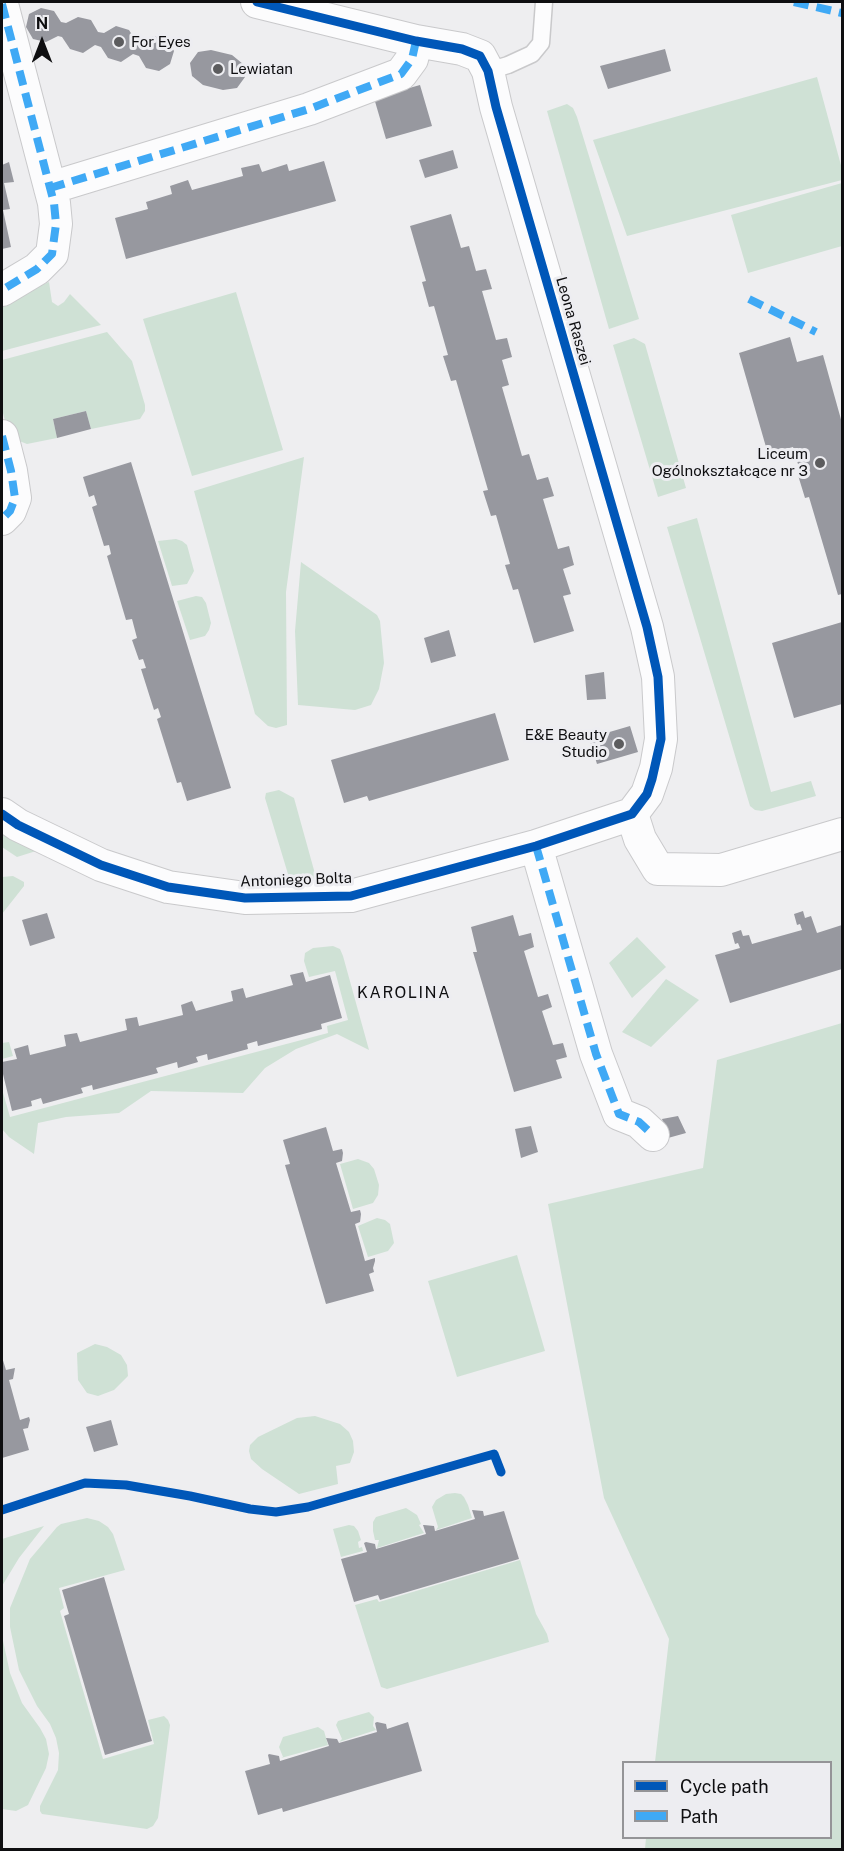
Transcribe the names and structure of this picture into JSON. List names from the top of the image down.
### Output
{
  "streets": {
    "street": ["Leona Raszei", "Antoniego Bolta"]
  },
  "crossings": [
    ["Leona Raszei", "Antoniego Bolta"]
  ],
  "districts": ["KAROLINA"],
  "places": [
    "For Eyes",
    "Lewiatan",
    "Liceum Ogólnokształcące nr 3",
    "E&E Beauty Studio"
  ],
  "legend": ["Cycle path", "Path"],
  "north": "top"
}
